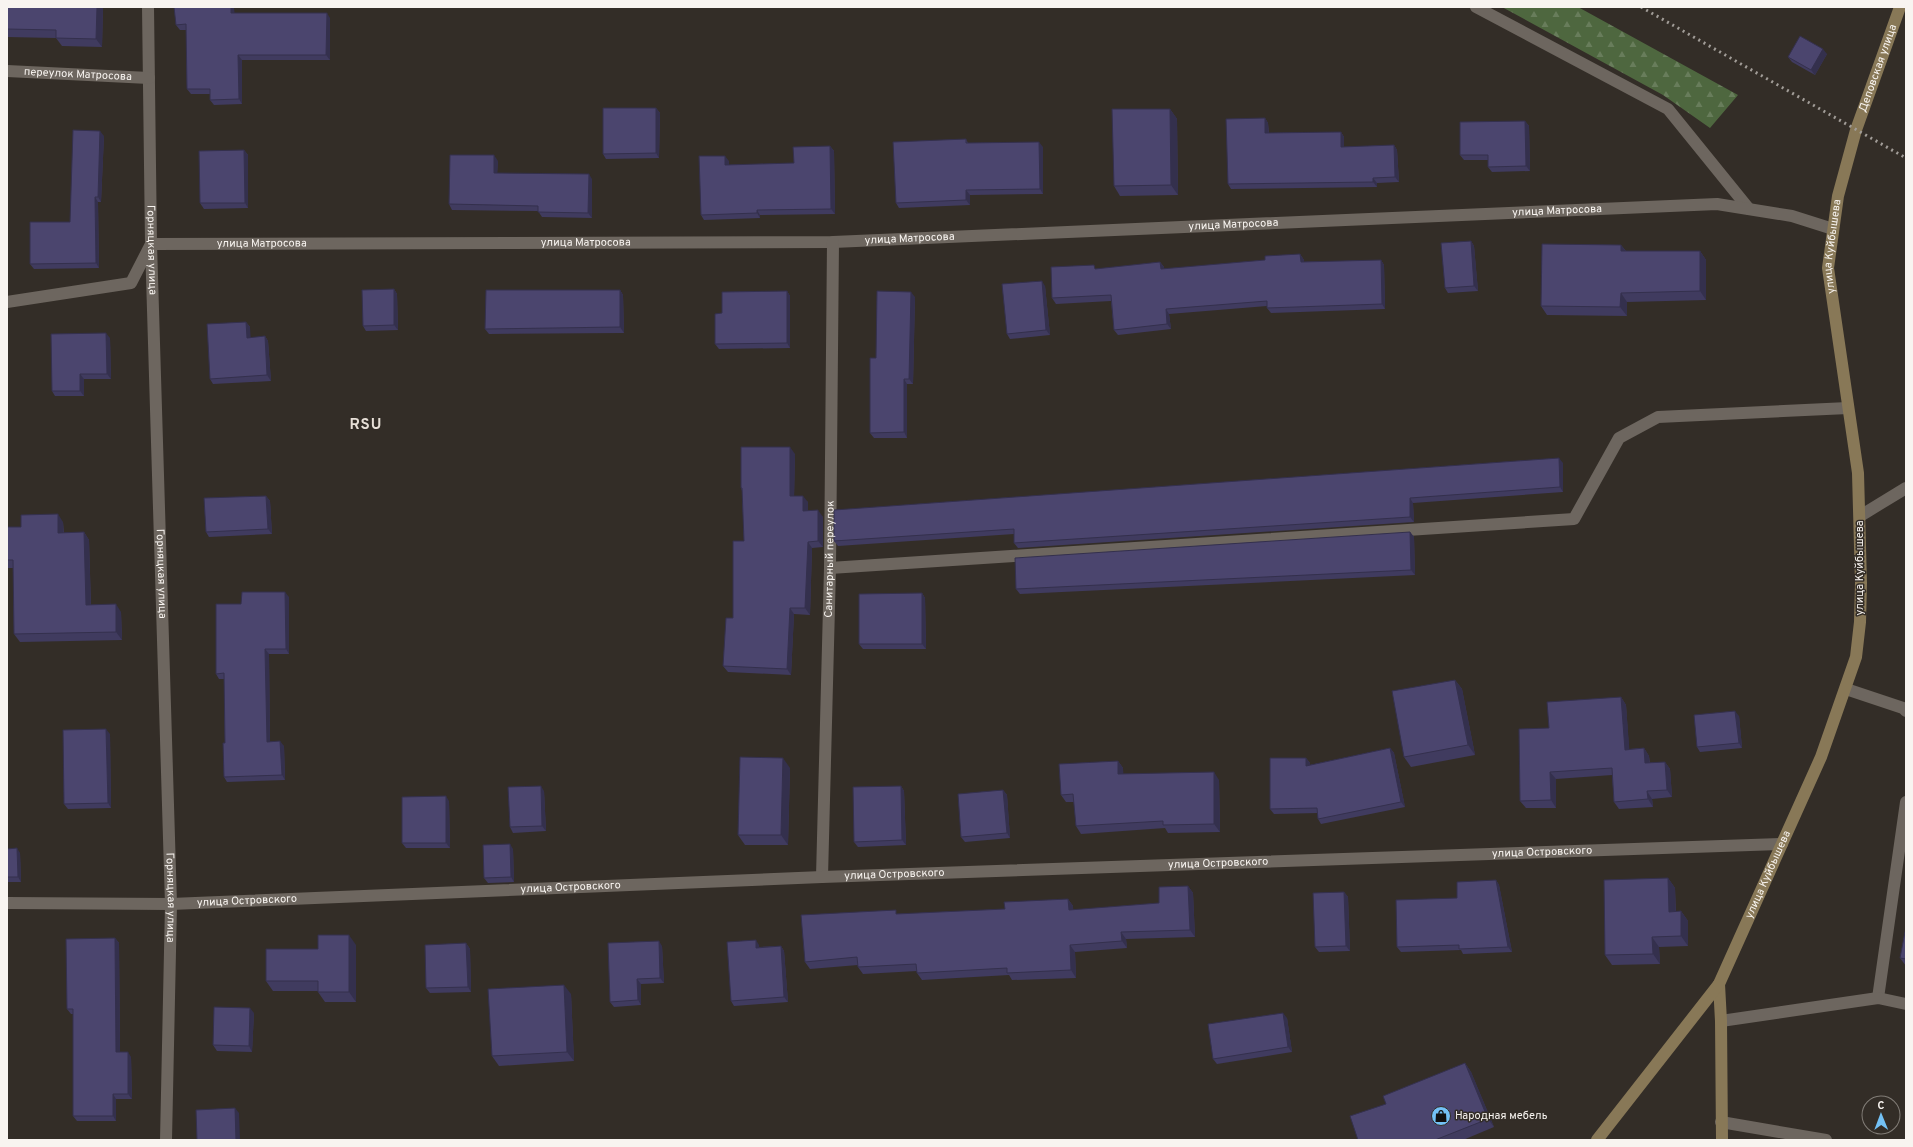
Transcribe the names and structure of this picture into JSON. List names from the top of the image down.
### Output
{
  "streets": {
    "street": [
      "Деповская улица",
      "переулок Матросова",
      "улица Матросова",
      "улица Куйбышева",
      "Горняцкая улица",
      "Санитарный переулок",
      "улица Островского"
    ]
  },
  "crossings": [
    ["Деповская улица", "улица Куйбышева"],
    ["переулок Матросова", "Горняцкая улица"],
    ["улица Матросова", "улица Куйбышева"],
    ["улица Матросова", "Горняцкая улица"],
    ["улица Матросова", "Санитарный переулок"],
    ["улица Куйбышева", "улица Островского"],
    ["Горняцкая улица", "улица Островского"],
    ["Санитарный переулок", "улица Островского"]
  ],
  "districts": ["RSU"],
  "places": {
    "shop": ["Народная мебель"]
  },
  "north": "top"
}
